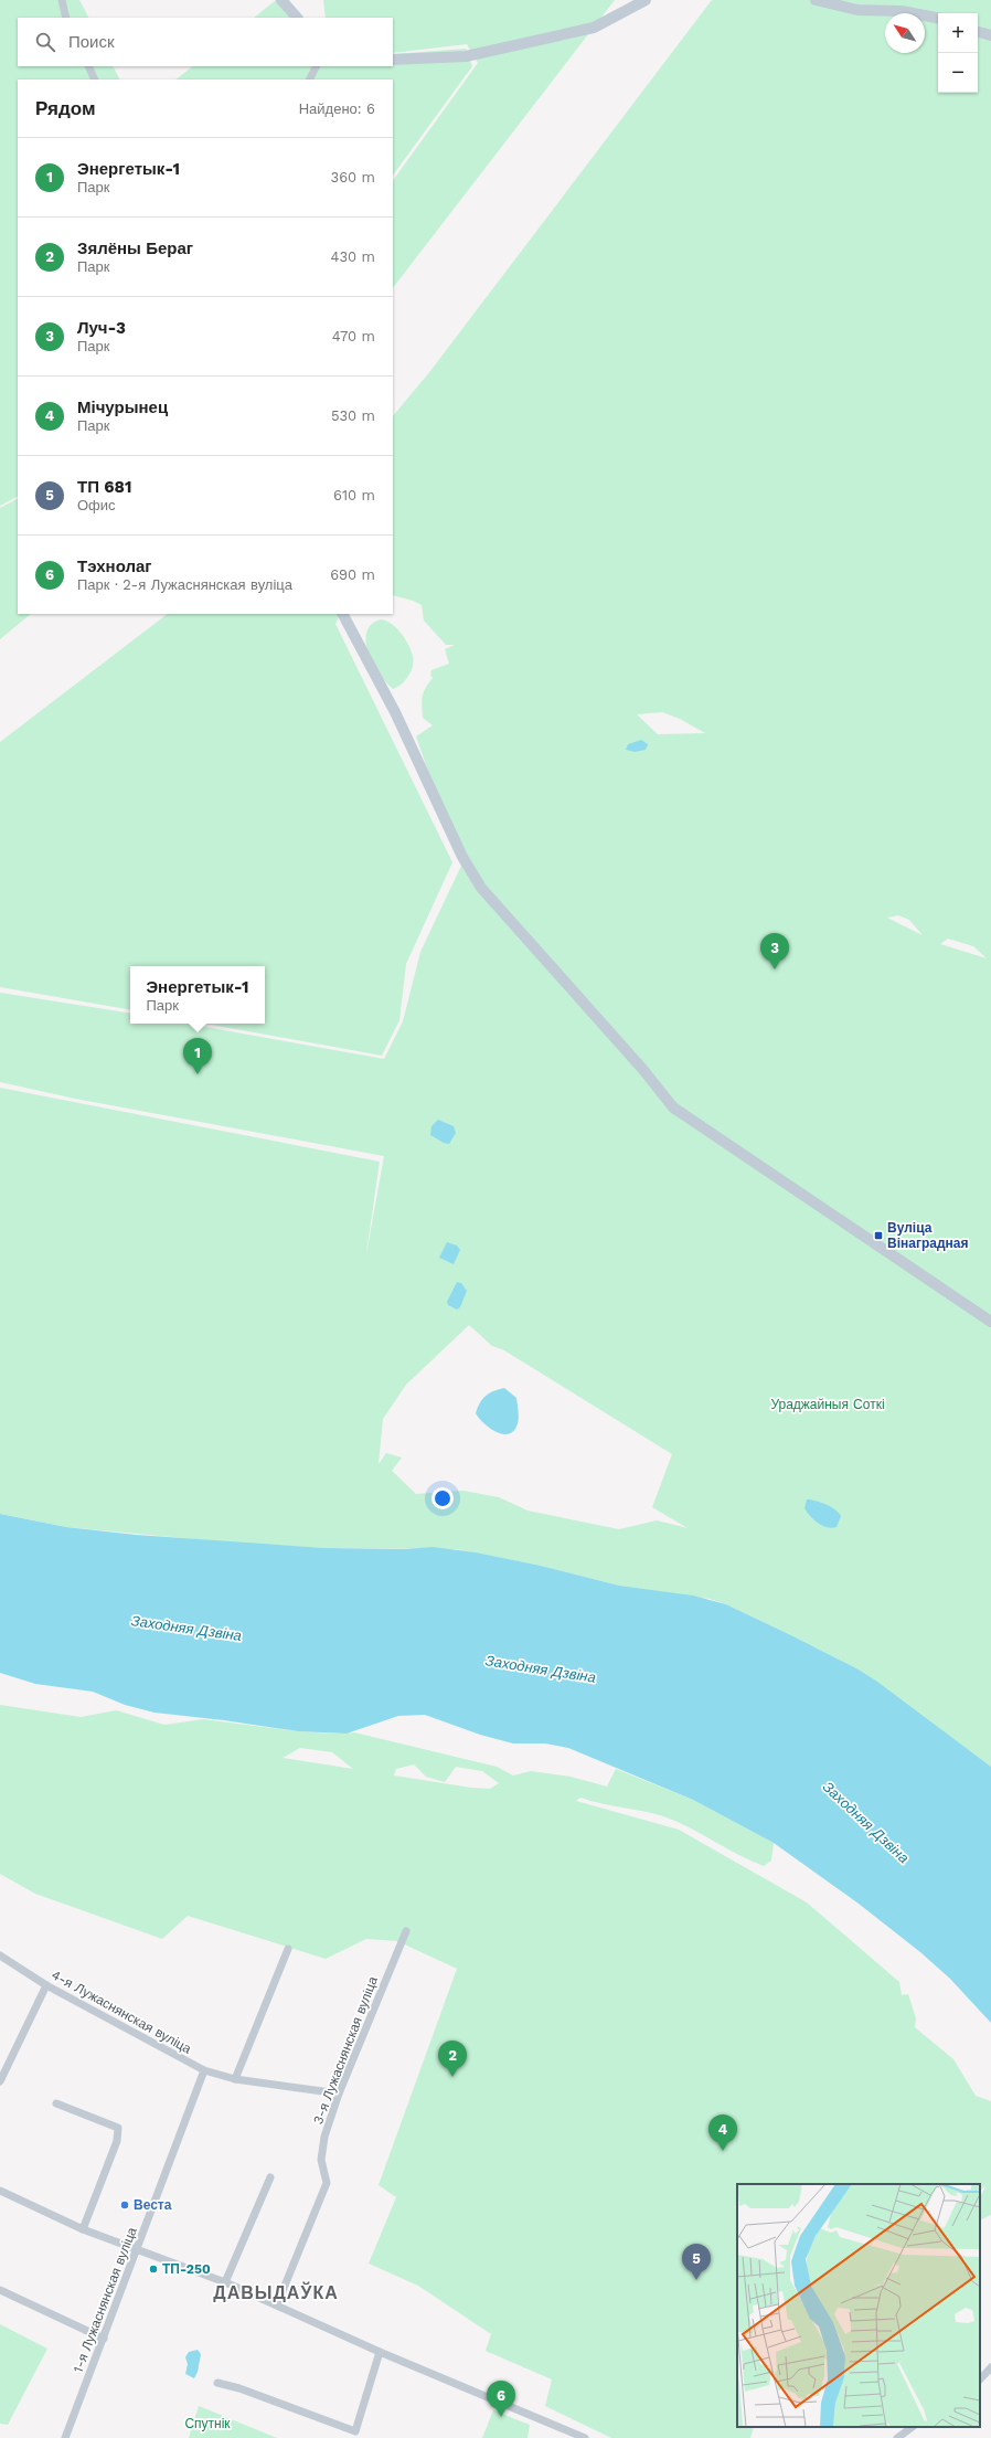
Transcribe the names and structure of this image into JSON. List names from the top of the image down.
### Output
{
  "streets": {
    "street": ["4-я Лужаснянская вуліца", "3-я Лужаснянская вуліца", "1-я Лужаснянская вуліца"]
  },
  "crossings": [
    ["4-я Лужаснянская вуліца", "3-я Лужаснянская вуліца"],
    ["4-я Лужаснянская вуліца", "1-я Лужаснянская вуліца"]
  ],
  "districts": ["ДАВЫДАЎКА"],
  "water": ["Заходняя Дзвіна"],
  "parks": ["Ураджайныя Соткі", "Спутнік"],
  "places": {
    "transit": ["Вуліца Вінаградная"],
    "other": ["Веста", "ТП-250"]
  },
  "north": "top left",
  "page": {
    "map_buttons": ["+", "−"],
    "search": "Поиск",
    "heading": ["Рядом", "Найдено: 6"],
    "list": [
      {
        "mark": "1",
        "name": "Энергетык-1",
        "note": "Парк",
        "value": "360 m"
      },
      {
        "mark": "2",
        "name": "Зялёны Бераг",
        "note": "Парк",
        "value": "430 m"
      },
      {
        "mark": "3",
        "name": "Луч-3",
        "note": "Парк",
        "value": "470 m"
      },
      {
        "mark": "4",
        "name": "Мічурынец",
        "note": "Парк",
        "value": "530 m"
      },
      {
        "mark": "5",
        "name": "ТП 681",
        "note": "Офис",
        "value": "610 m"
      },
      {
        "mark": "6",
        "name": "Тэхнолаг",
        "note": "Парк · 2-я Лужаснянская вуліца",
        "value": "690 m"
      }
    ],
    "pins": [
      "3",
      "1",
      "2",
      "4",
      "5",
      "6"
    ],
    "popup": ["Энергетык-1", "Парк"]
  }
}
